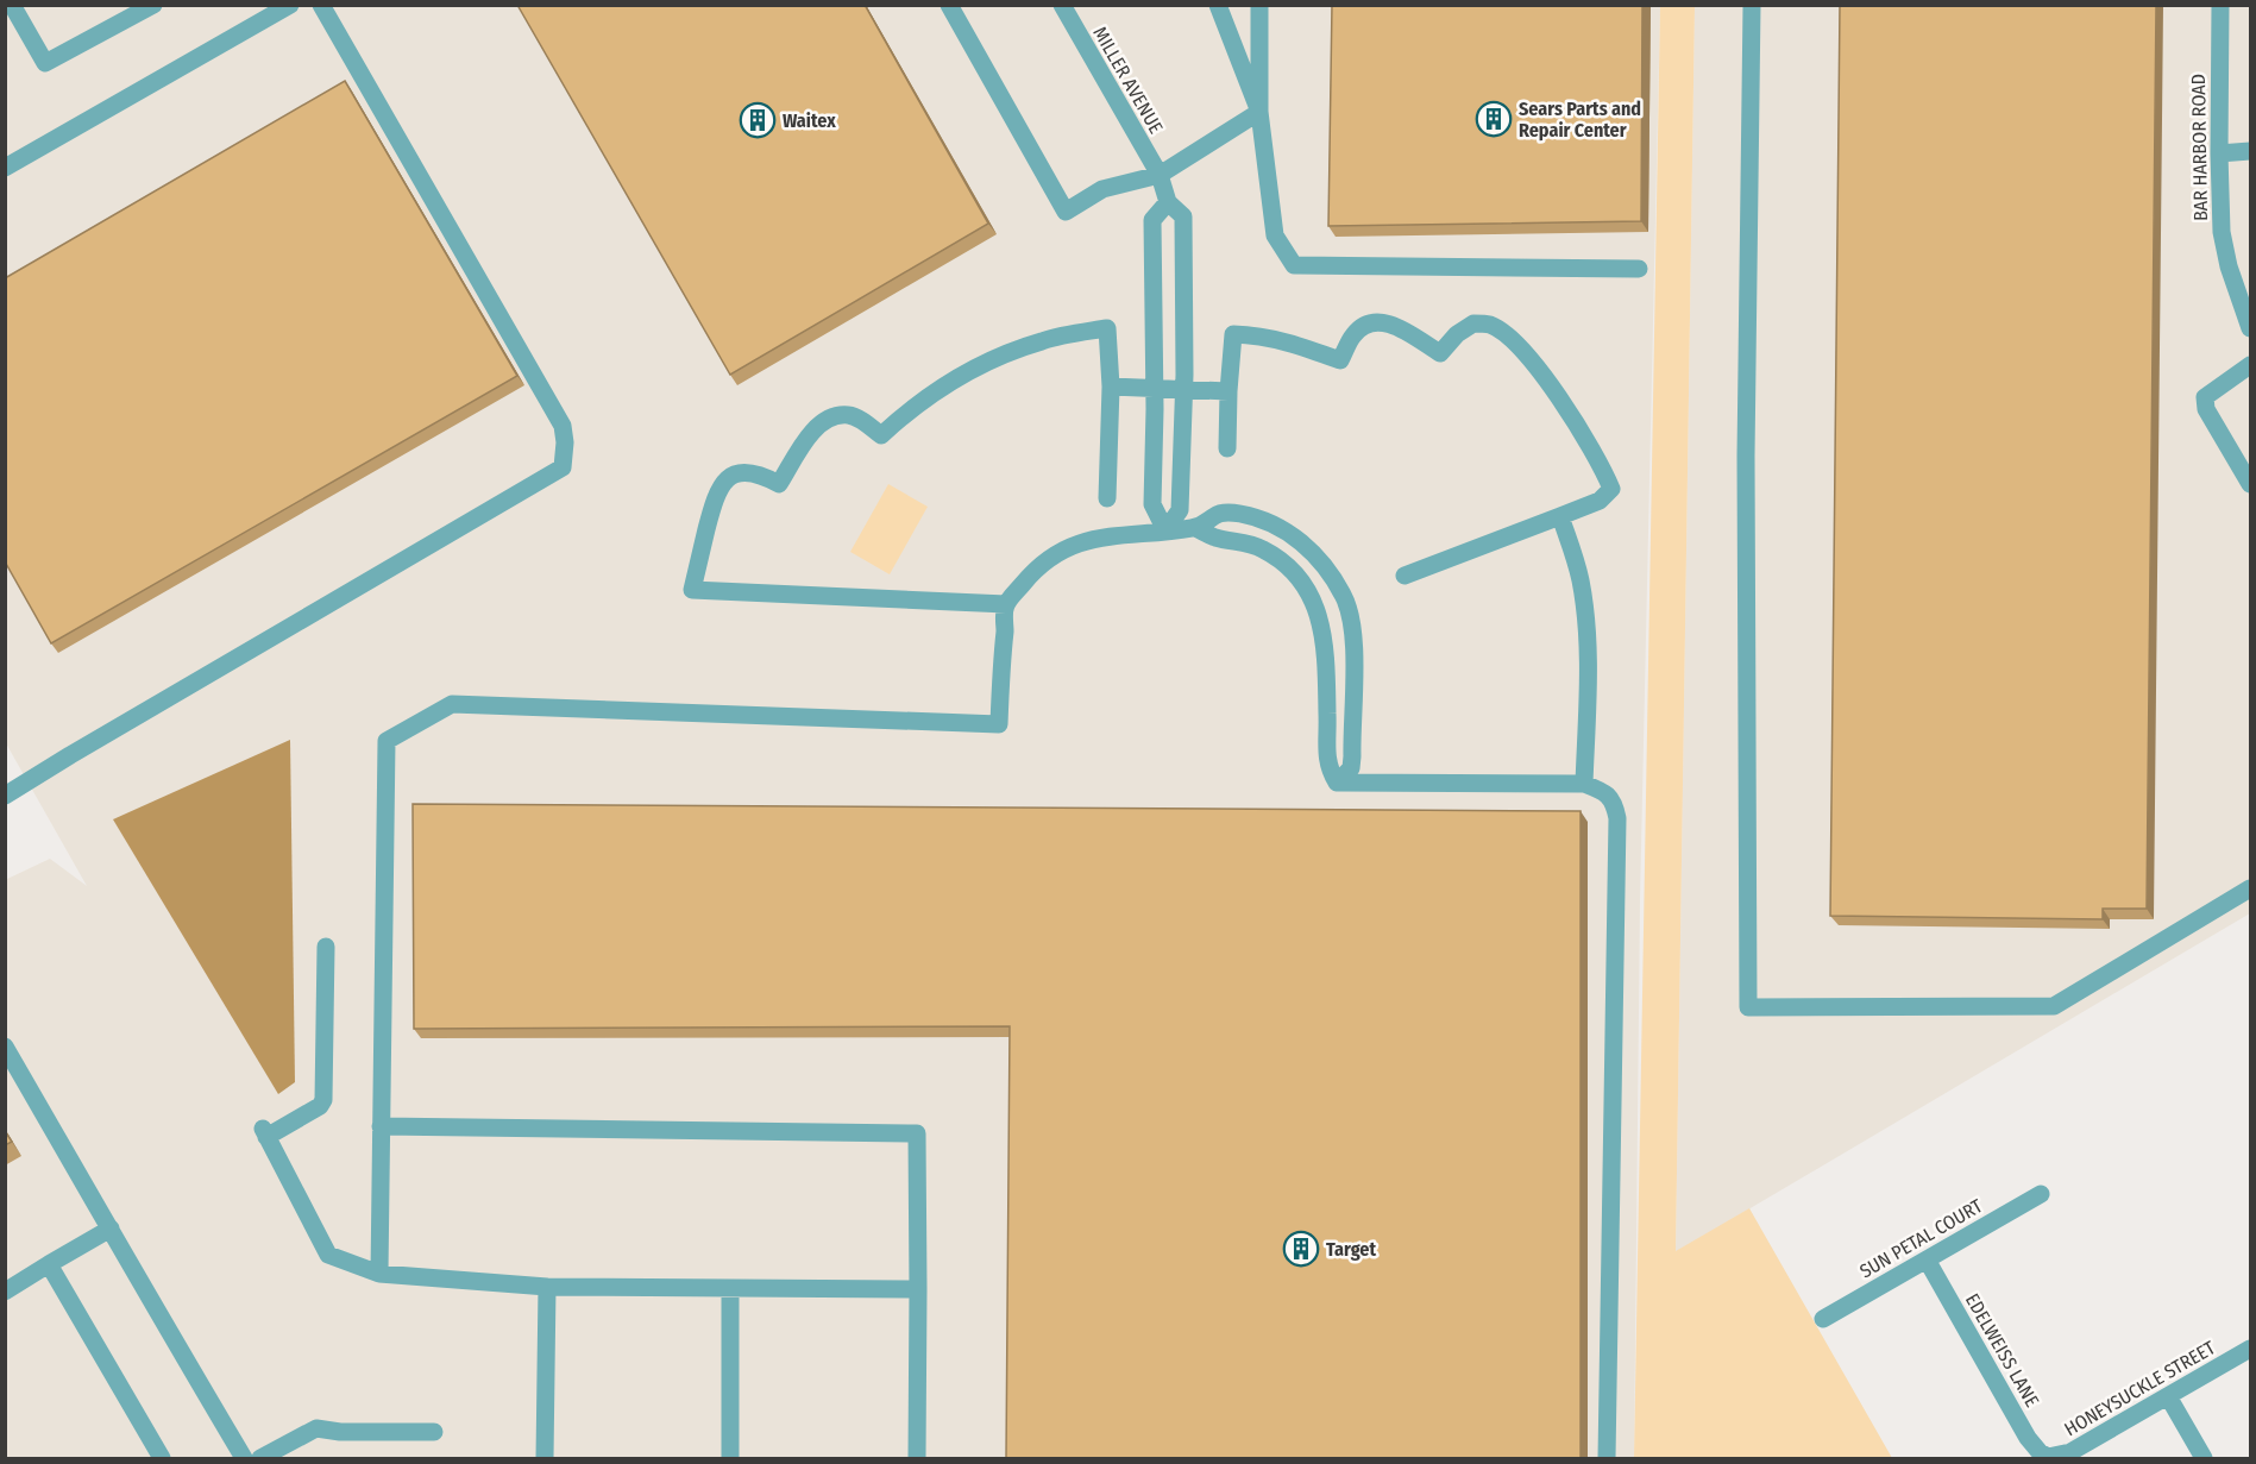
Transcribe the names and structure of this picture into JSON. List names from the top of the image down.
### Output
{
  "streets": {
    "street": [
      "MILLER AVENUE",
      "BAR HARBOR ROAD",
      "SUN PETAL COURT",
      "EDELWEISS LANE",
      "HONEYSUCKLE STREET"
    ]
  },
  "crossings": [
    ["SUN PETAL COURT", "EDELWEISS LANE"],
    ["EDELWEISS LANE", "HONEYSUCKLE STREET"]
  ],
  "places": {
    "building": ["Sears Parts and Repair Center", "Waitex", "Target"]
  }
}
